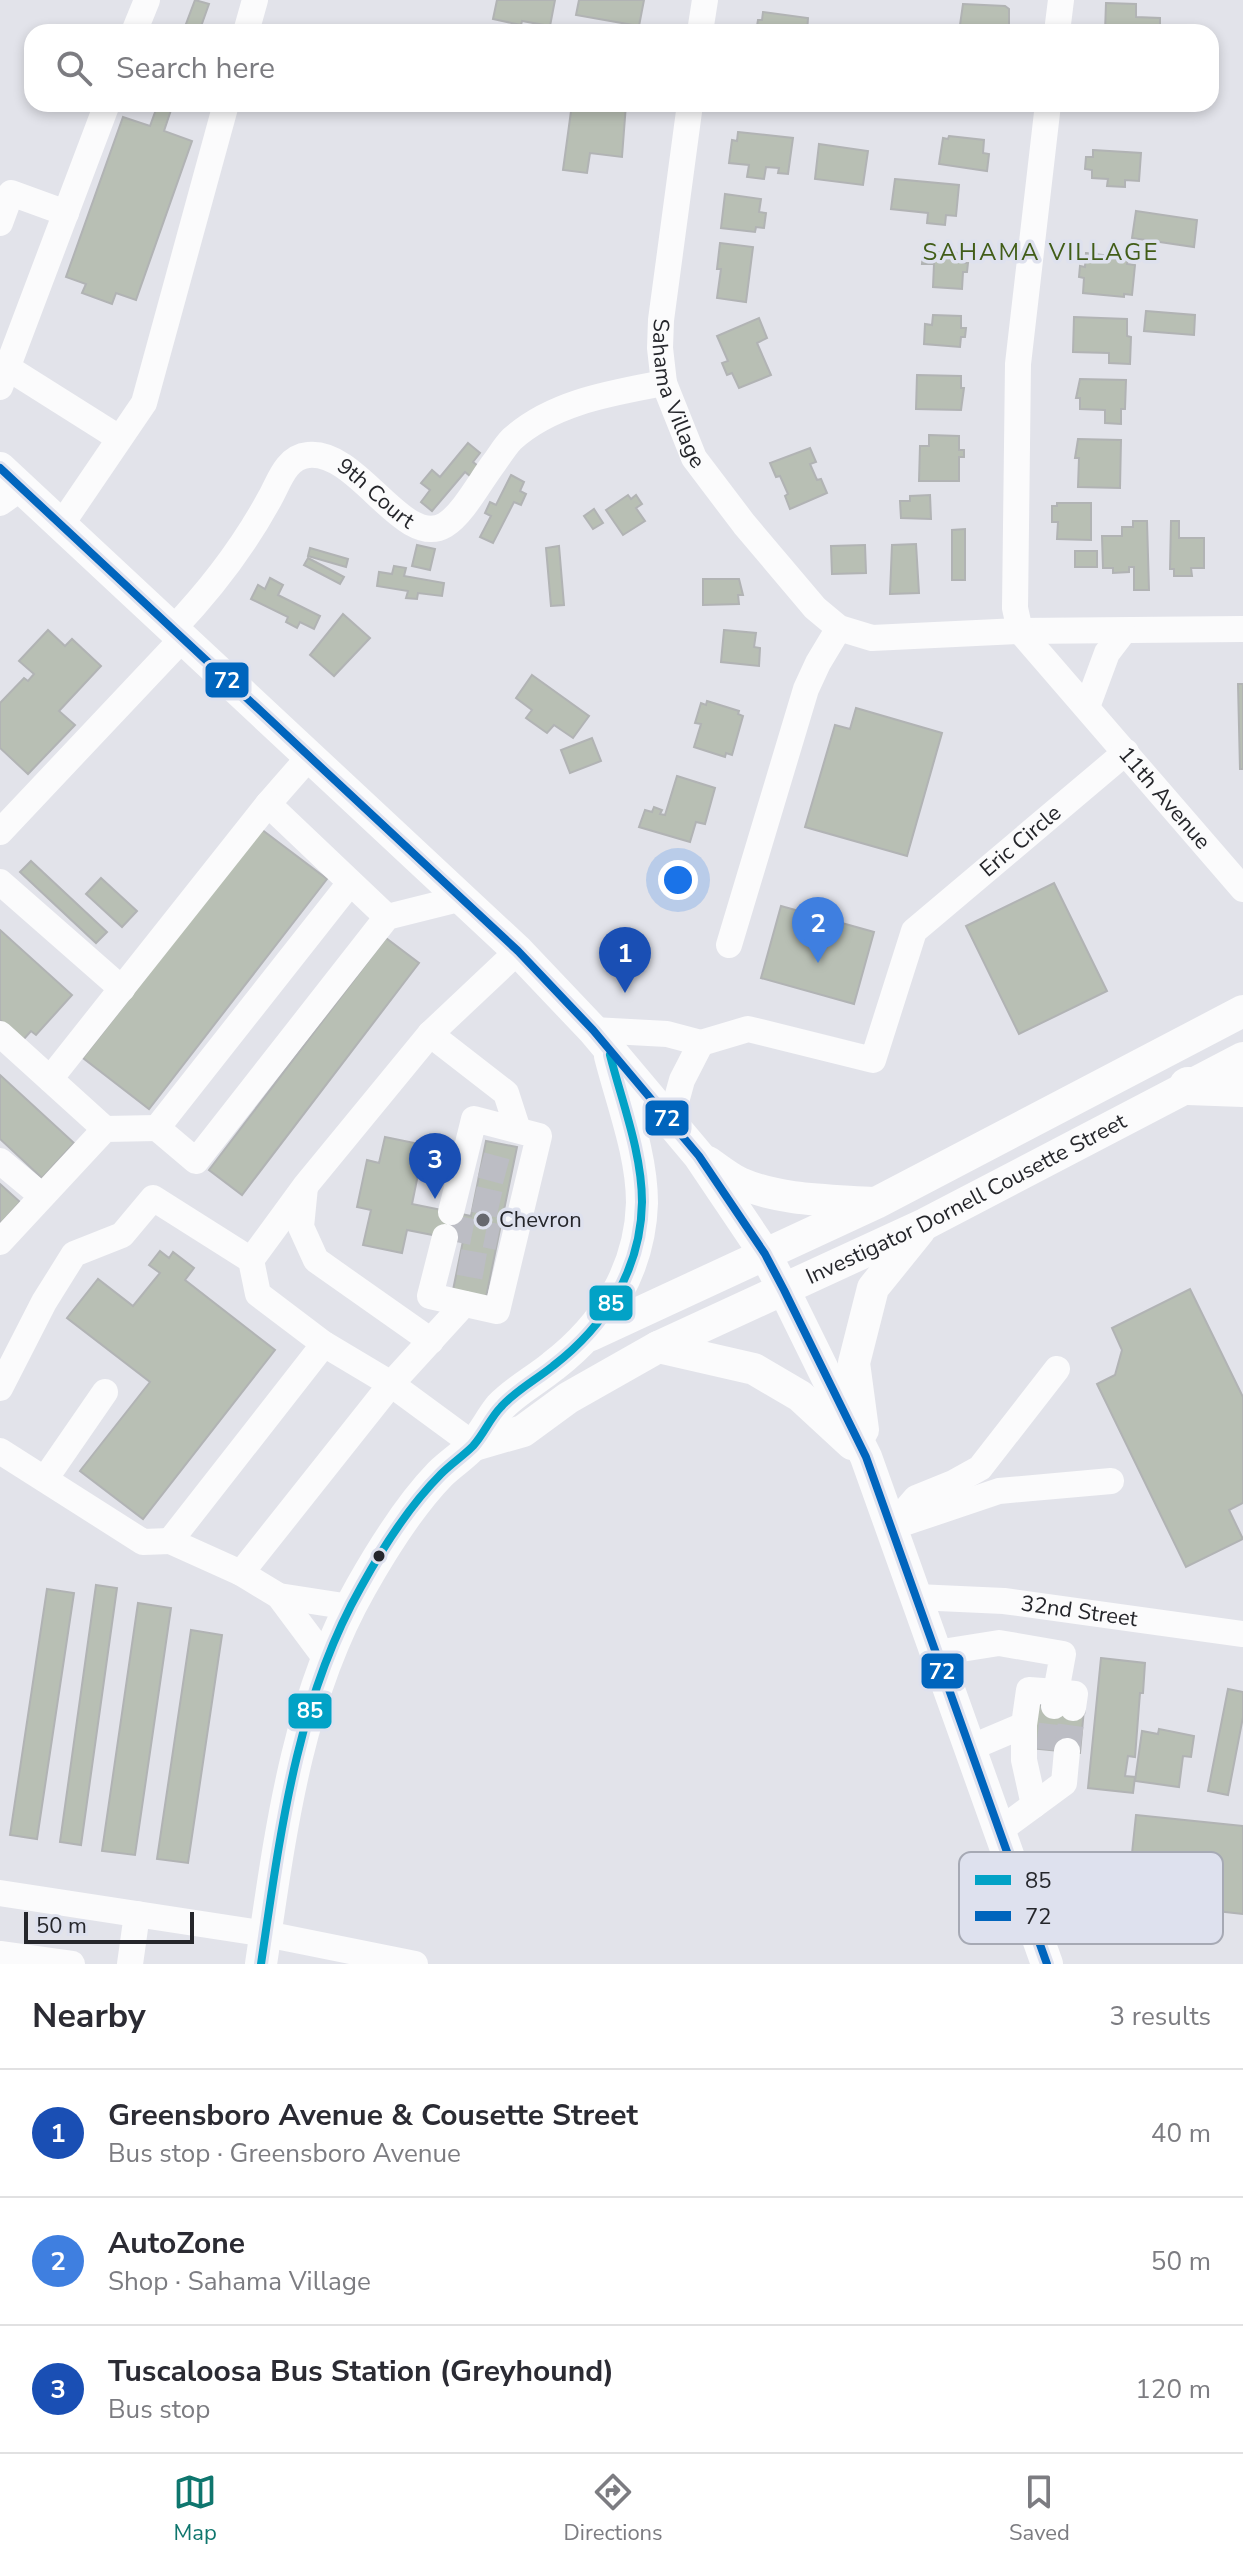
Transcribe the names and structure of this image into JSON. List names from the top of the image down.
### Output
{
  "streets": {
    "main road": ["Investigator Dornell Cousette Street"],
    "street": [
      "Sahama Village",
      "9th Court",
      "11th Avenue",
      "Eric Circle",
      "32nd Street"
    ]
  },
  "crossings": [
    ["Sahama Village", "9th Court"],
    ["Sahama Village", "11th Avenue"],
    ["11th Avenue", "Eric Circle"]
  ],
  "districts": ["SAHAMA VILLAGE"],
  "places": ["Chevron"],
  "lines": ["transit line 72", "transit line 85"],
  "legend": ["85", "72"],
  "scale_bar": "50 m",
  "page": {
    "search": "Search here",
    "pins": ["2", "1", "3"],
    "scale": "50 m",
    "heading": ["Nearby", "3 results"],
    "list": [
      {
        "mark": "1",
        "name": "Greensboro Avenue & Cousette Street",
        "note": "Bus stop · Greensboro Avenue",
        "value": "40 m"
      },
      {
        "mark": "2",
        "name": "AutoZone",
        "note": "Shop · Sahama Village",
        "value": "50 m"
      },
      {
        "mark": "3",
        "name": "Tuscaloosa Bus Station (Greyhound)",
        "note": "Bus stop",
        "value": "120 m"
      }
    ],
    "nav": ["Map", "Directions", "Saved"]
  }
}
